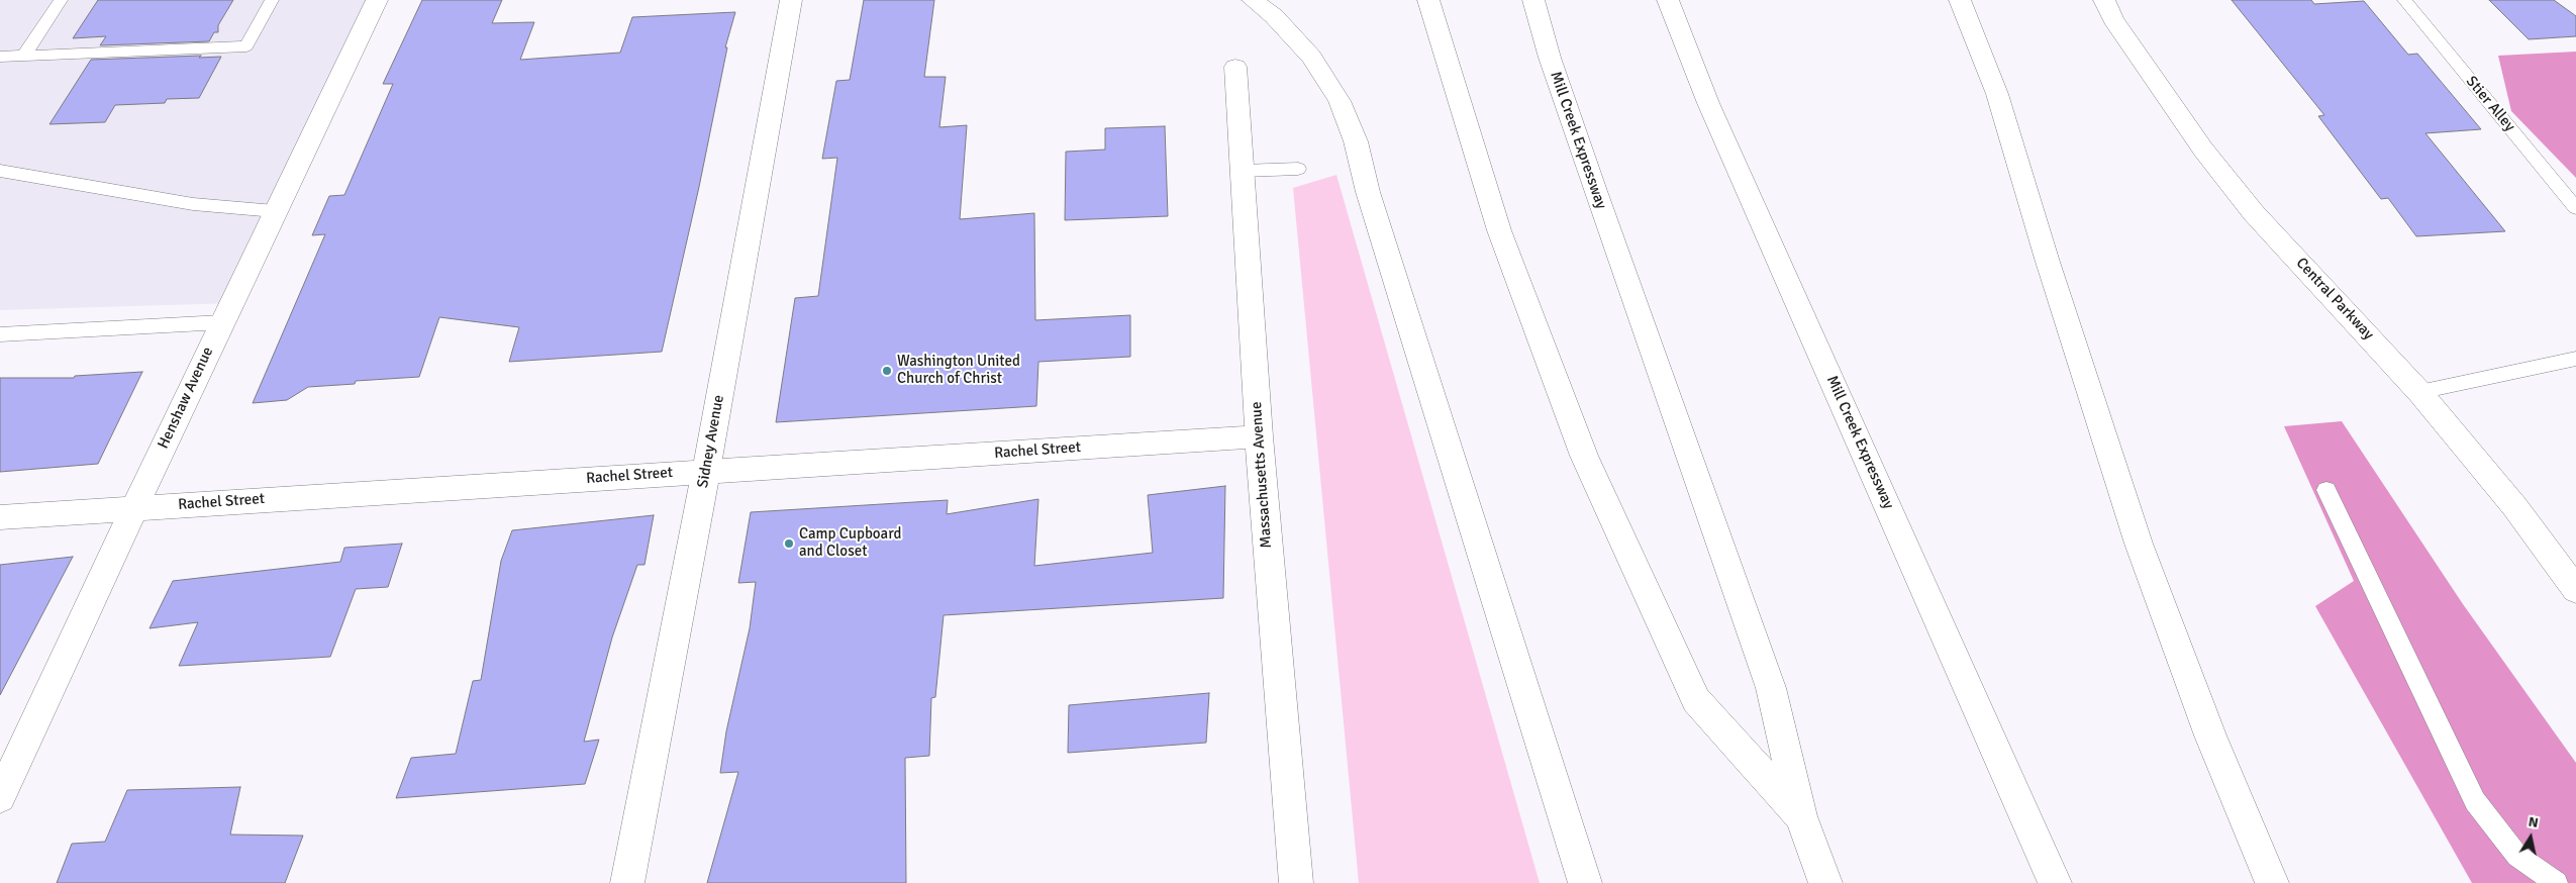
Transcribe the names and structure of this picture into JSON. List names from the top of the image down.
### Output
{
  "streets": {
    "main road": [
      "Mill Creek Expressway",
      "Central Parkway",
      "Henshaw Avenue",
      "Sidney Avenue",
      "Rachel Street",
      "Massachusetts Avenue"
    ],
    "lane": ["Stier Alley"]
  },
  "crossings": [
    ["Henshaw Avenue", "Rachel Street"],
    ["Sidney Avenue", "Rachel Street"],
    ["Rachel Street", "Massachusetts Avenue"]
  ],
  "places": ["Washington United Church of Christ", "Camp Cupboard and Closet"],
  "north": "top"
}
